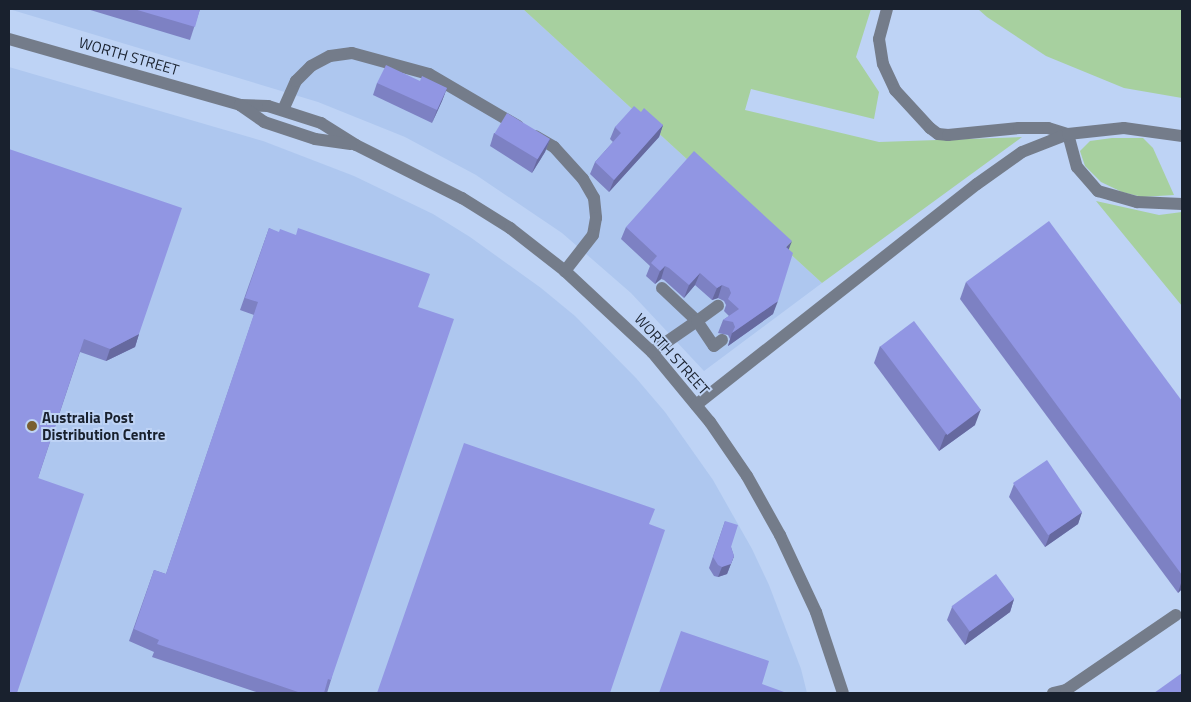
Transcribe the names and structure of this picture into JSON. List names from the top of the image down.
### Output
{
  "streets": {
    "street": ["WORTH STREET"]
  },
  "places": ["Australia Post Distribution Centre"]
}
